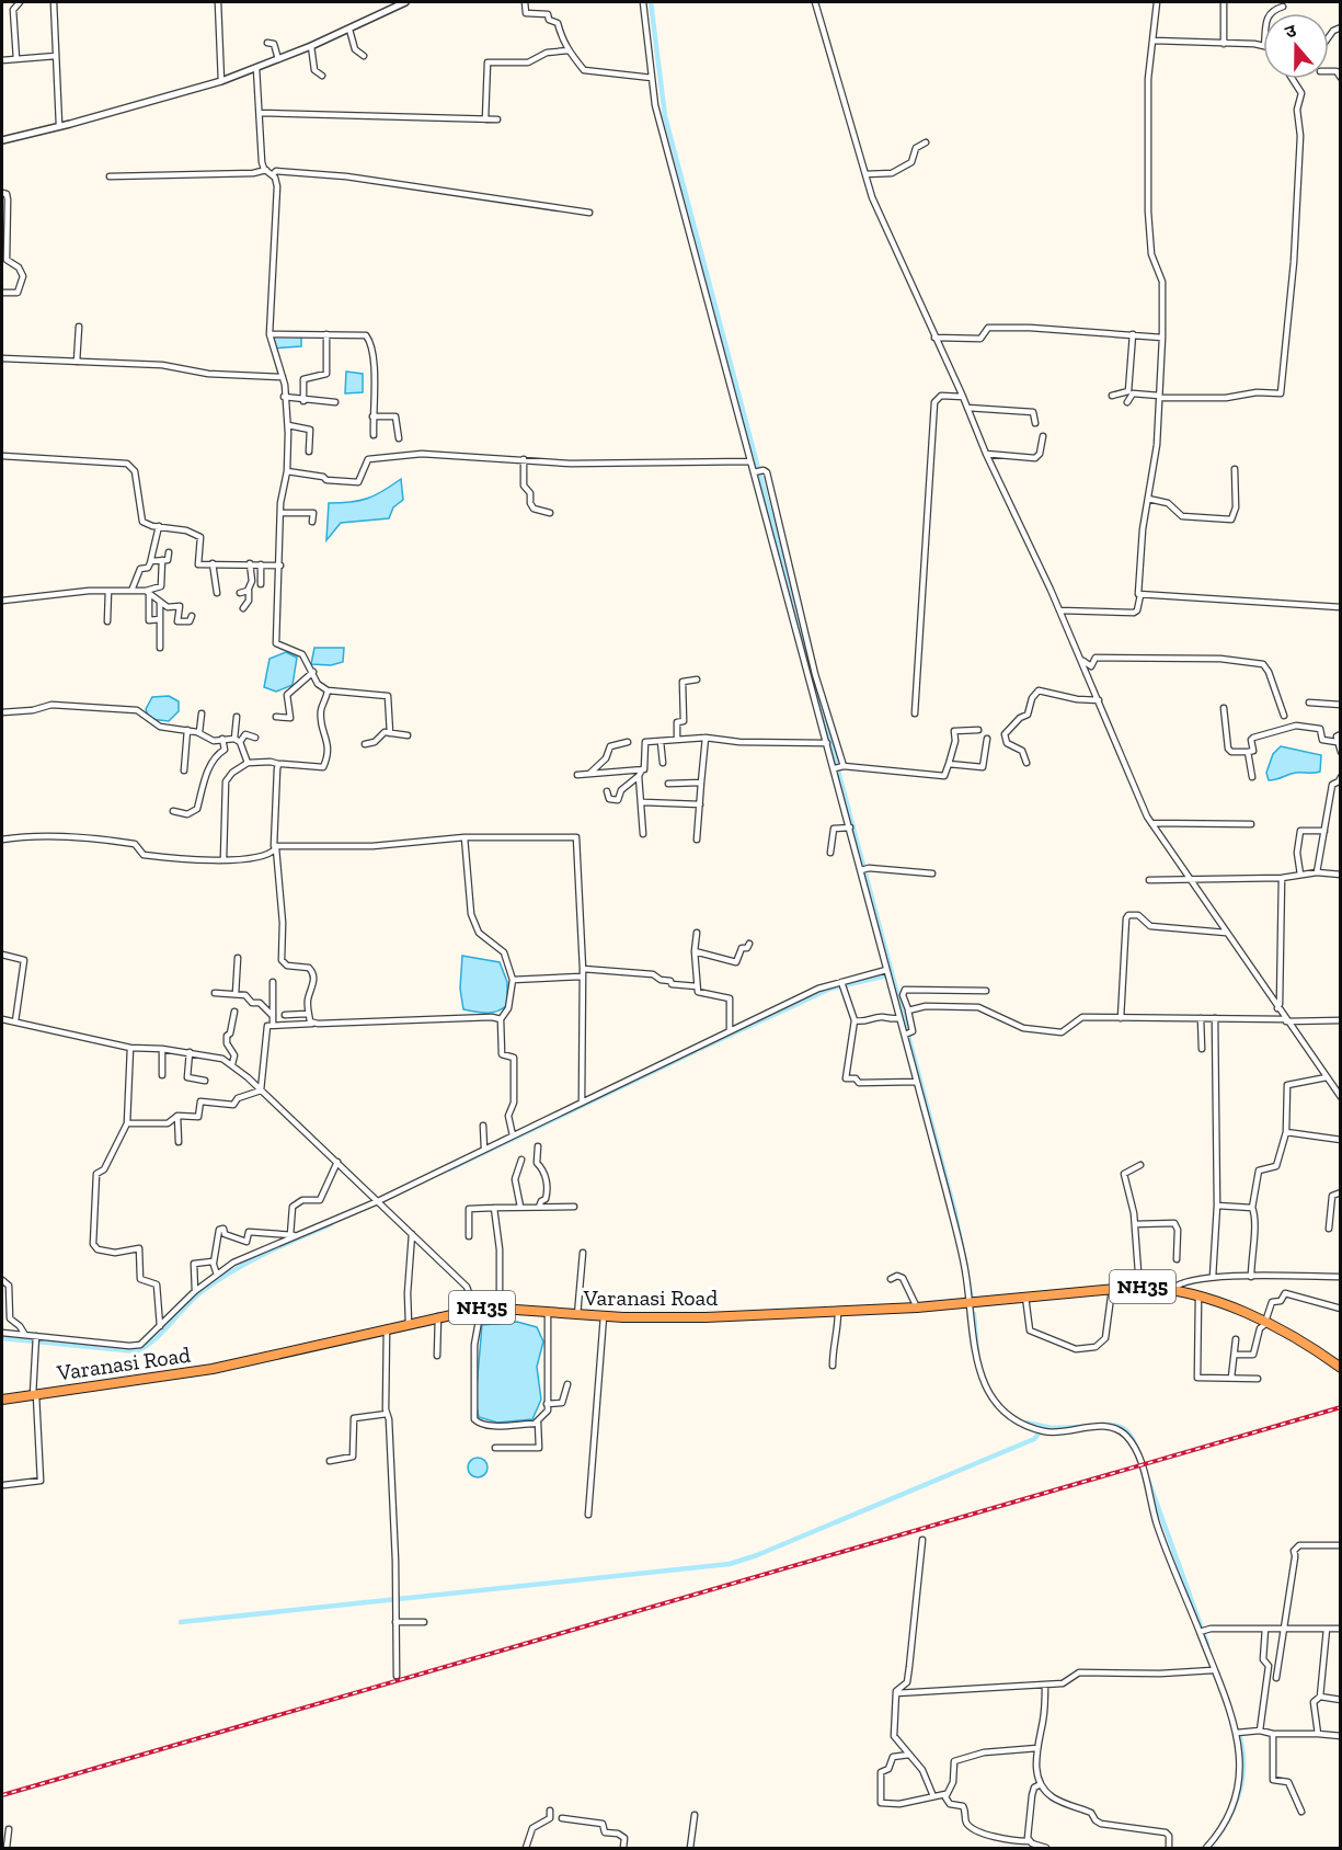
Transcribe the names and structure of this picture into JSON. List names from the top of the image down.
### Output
{
  "streets": {
    "highway": ["NH35", "Varanasi Road"]
  },
  "north": "top"
}
